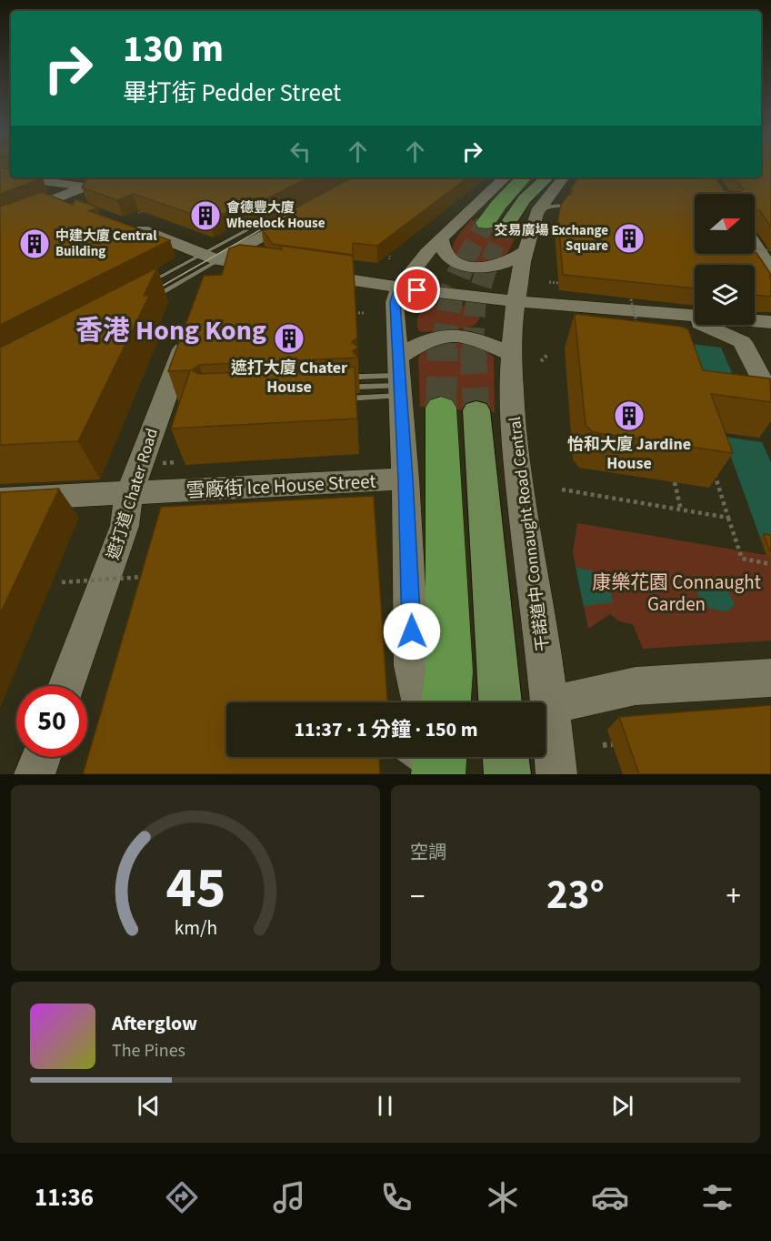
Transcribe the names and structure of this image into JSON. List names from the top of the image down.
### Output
{
  "streets": {
    "main road": ["雪廠街 Ice House Street", "遮打道 Chater Road", "干諾道中 Connaught Road Central"]
  },
  "crossings": [
    ["雪廠街 Ice House Street", "遮打道 Chater Road"]
  ],
  "districts": ["香港 Hong Kong"],
  "parks": ["康樂花園 Connaught Garden"],
  "places": {
    "building": [
      "會德豐大廈 Wheelock House",
      "交易廣場 Exchange Square",
      "中建大廈 Central Building",
      "遮打大廈 Chater House",
      "怡和大廈 Jardine House"
    ]
  },
  "north": "right",
  "page": {
    "turn": ["130 m", "畢打街 Pedder Street"],
    "limit": "50",
    "trip": "11:37 · 1 分鐘 · 150 m",
    "tile": "空調",
    "heat": ["−", "23°", "+"],
    "song": ["Afterglow", "The Pines"],
    "tabs": "11:36",
    "gauge": ["45", "km/h"]
  }
}
